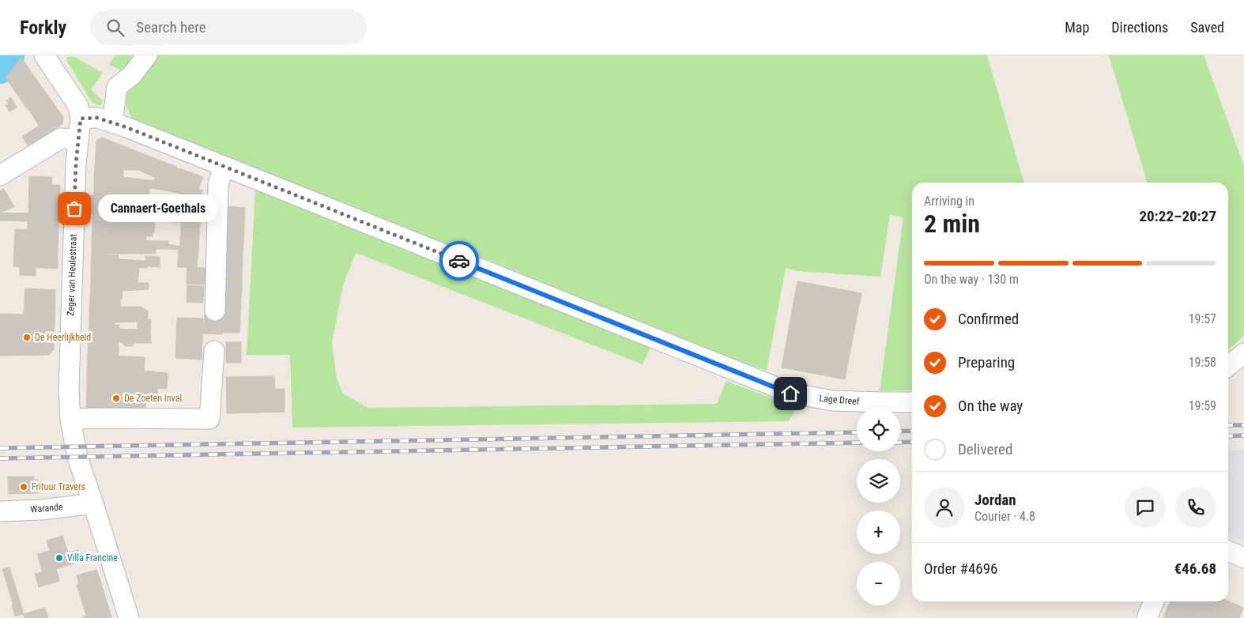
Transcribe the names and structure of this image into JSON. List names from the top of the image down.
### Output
{
  "streets": {
    "street": ["Zeger van Heulestraat", "Lage Dreef", "Warande"]
  },
  "crossings": [
    ["Zeger van Heulestraat", "Lage Dreef"],
    ["Zeger van Heulestraat", "Warande"]
  ],
  "places": [
    "Cannaert-Goethals",
    "De Heerlijkheid",
    "De Zoeten Inval",
    "Frituur Travers",
    "Villa Francine"
  ],
  "page": {
    "header": "Forkly",
    "search": "Search here",
    "nav": ["Map", "Directions", "Saved"],
    "heading": ["2 min", "Arriving in", "20:22–20:27"],
    "panel": [
      "Jordan",
      "Courier · 4.8",
      "Order #4696",
      "€46.68"
    ],
    "bubble": "Cannaert-Goethals",
    "bar": "On the way · 130 m",
    "list": [
      ["Confirmed", "19:57"],
      ["Preparing", "19:58"],
      ["On the way", "19:59"],
      "Delivered"
    ],
    "map_buttons": ["+", "−"]
  }
}
